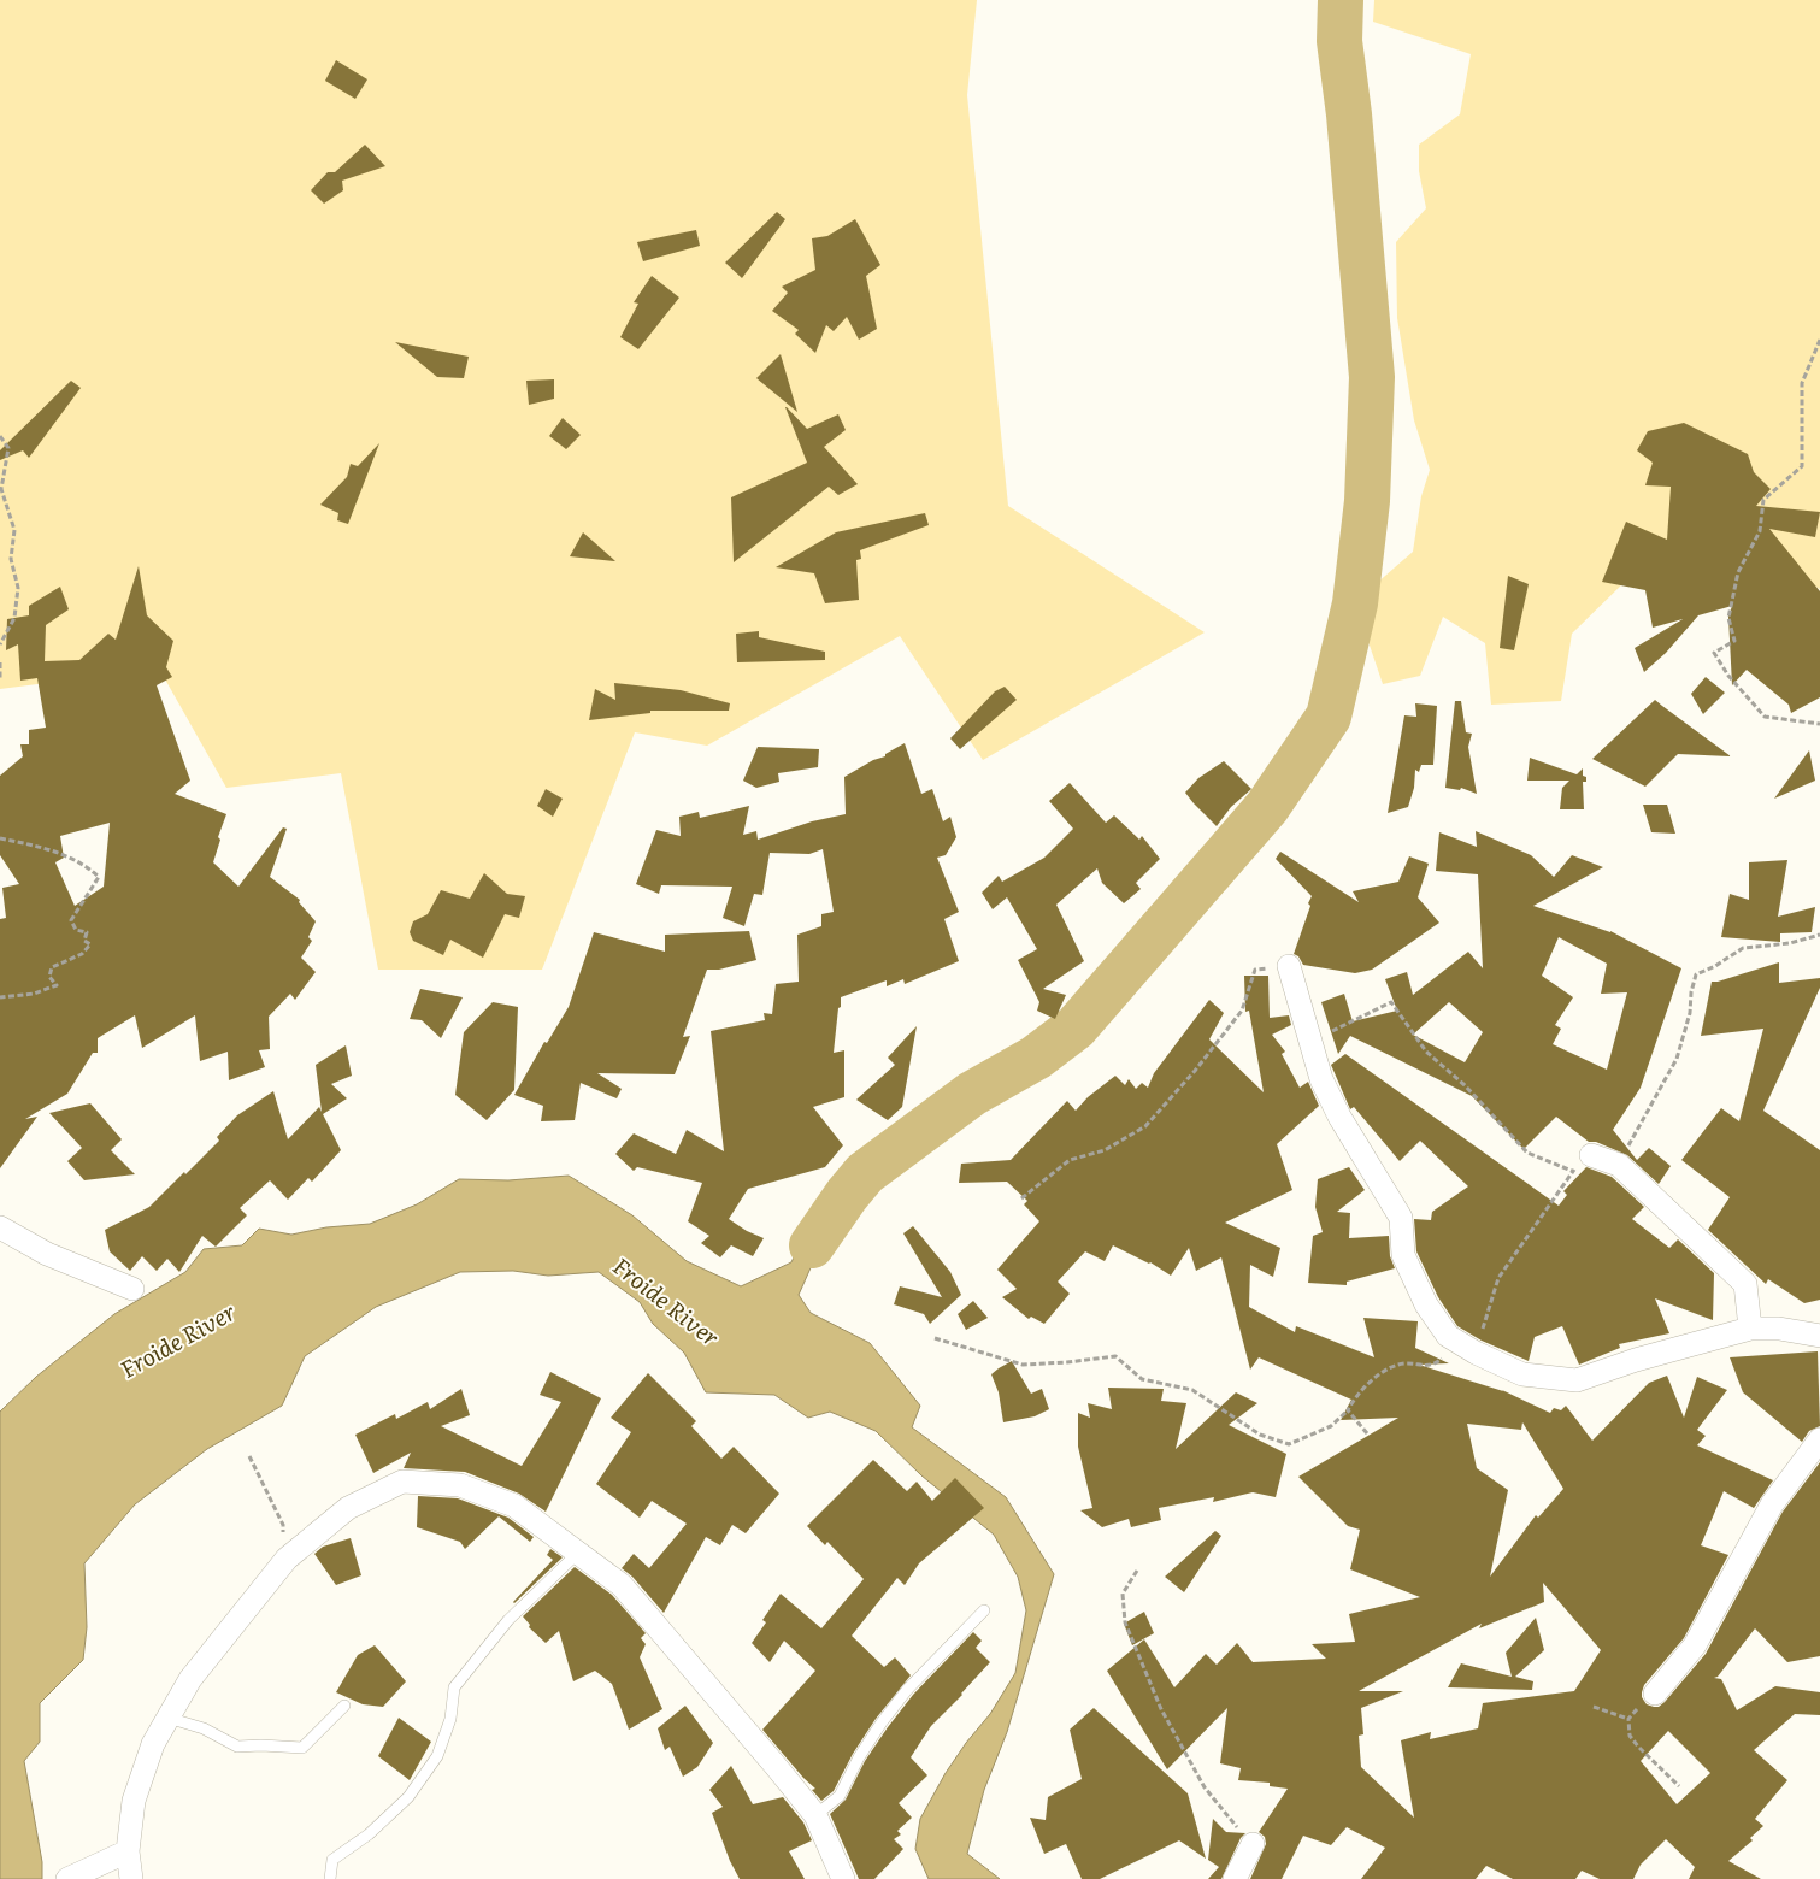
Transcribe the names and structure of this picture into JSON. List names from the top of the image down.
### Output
{
  "water": ["Froide River"]
}
